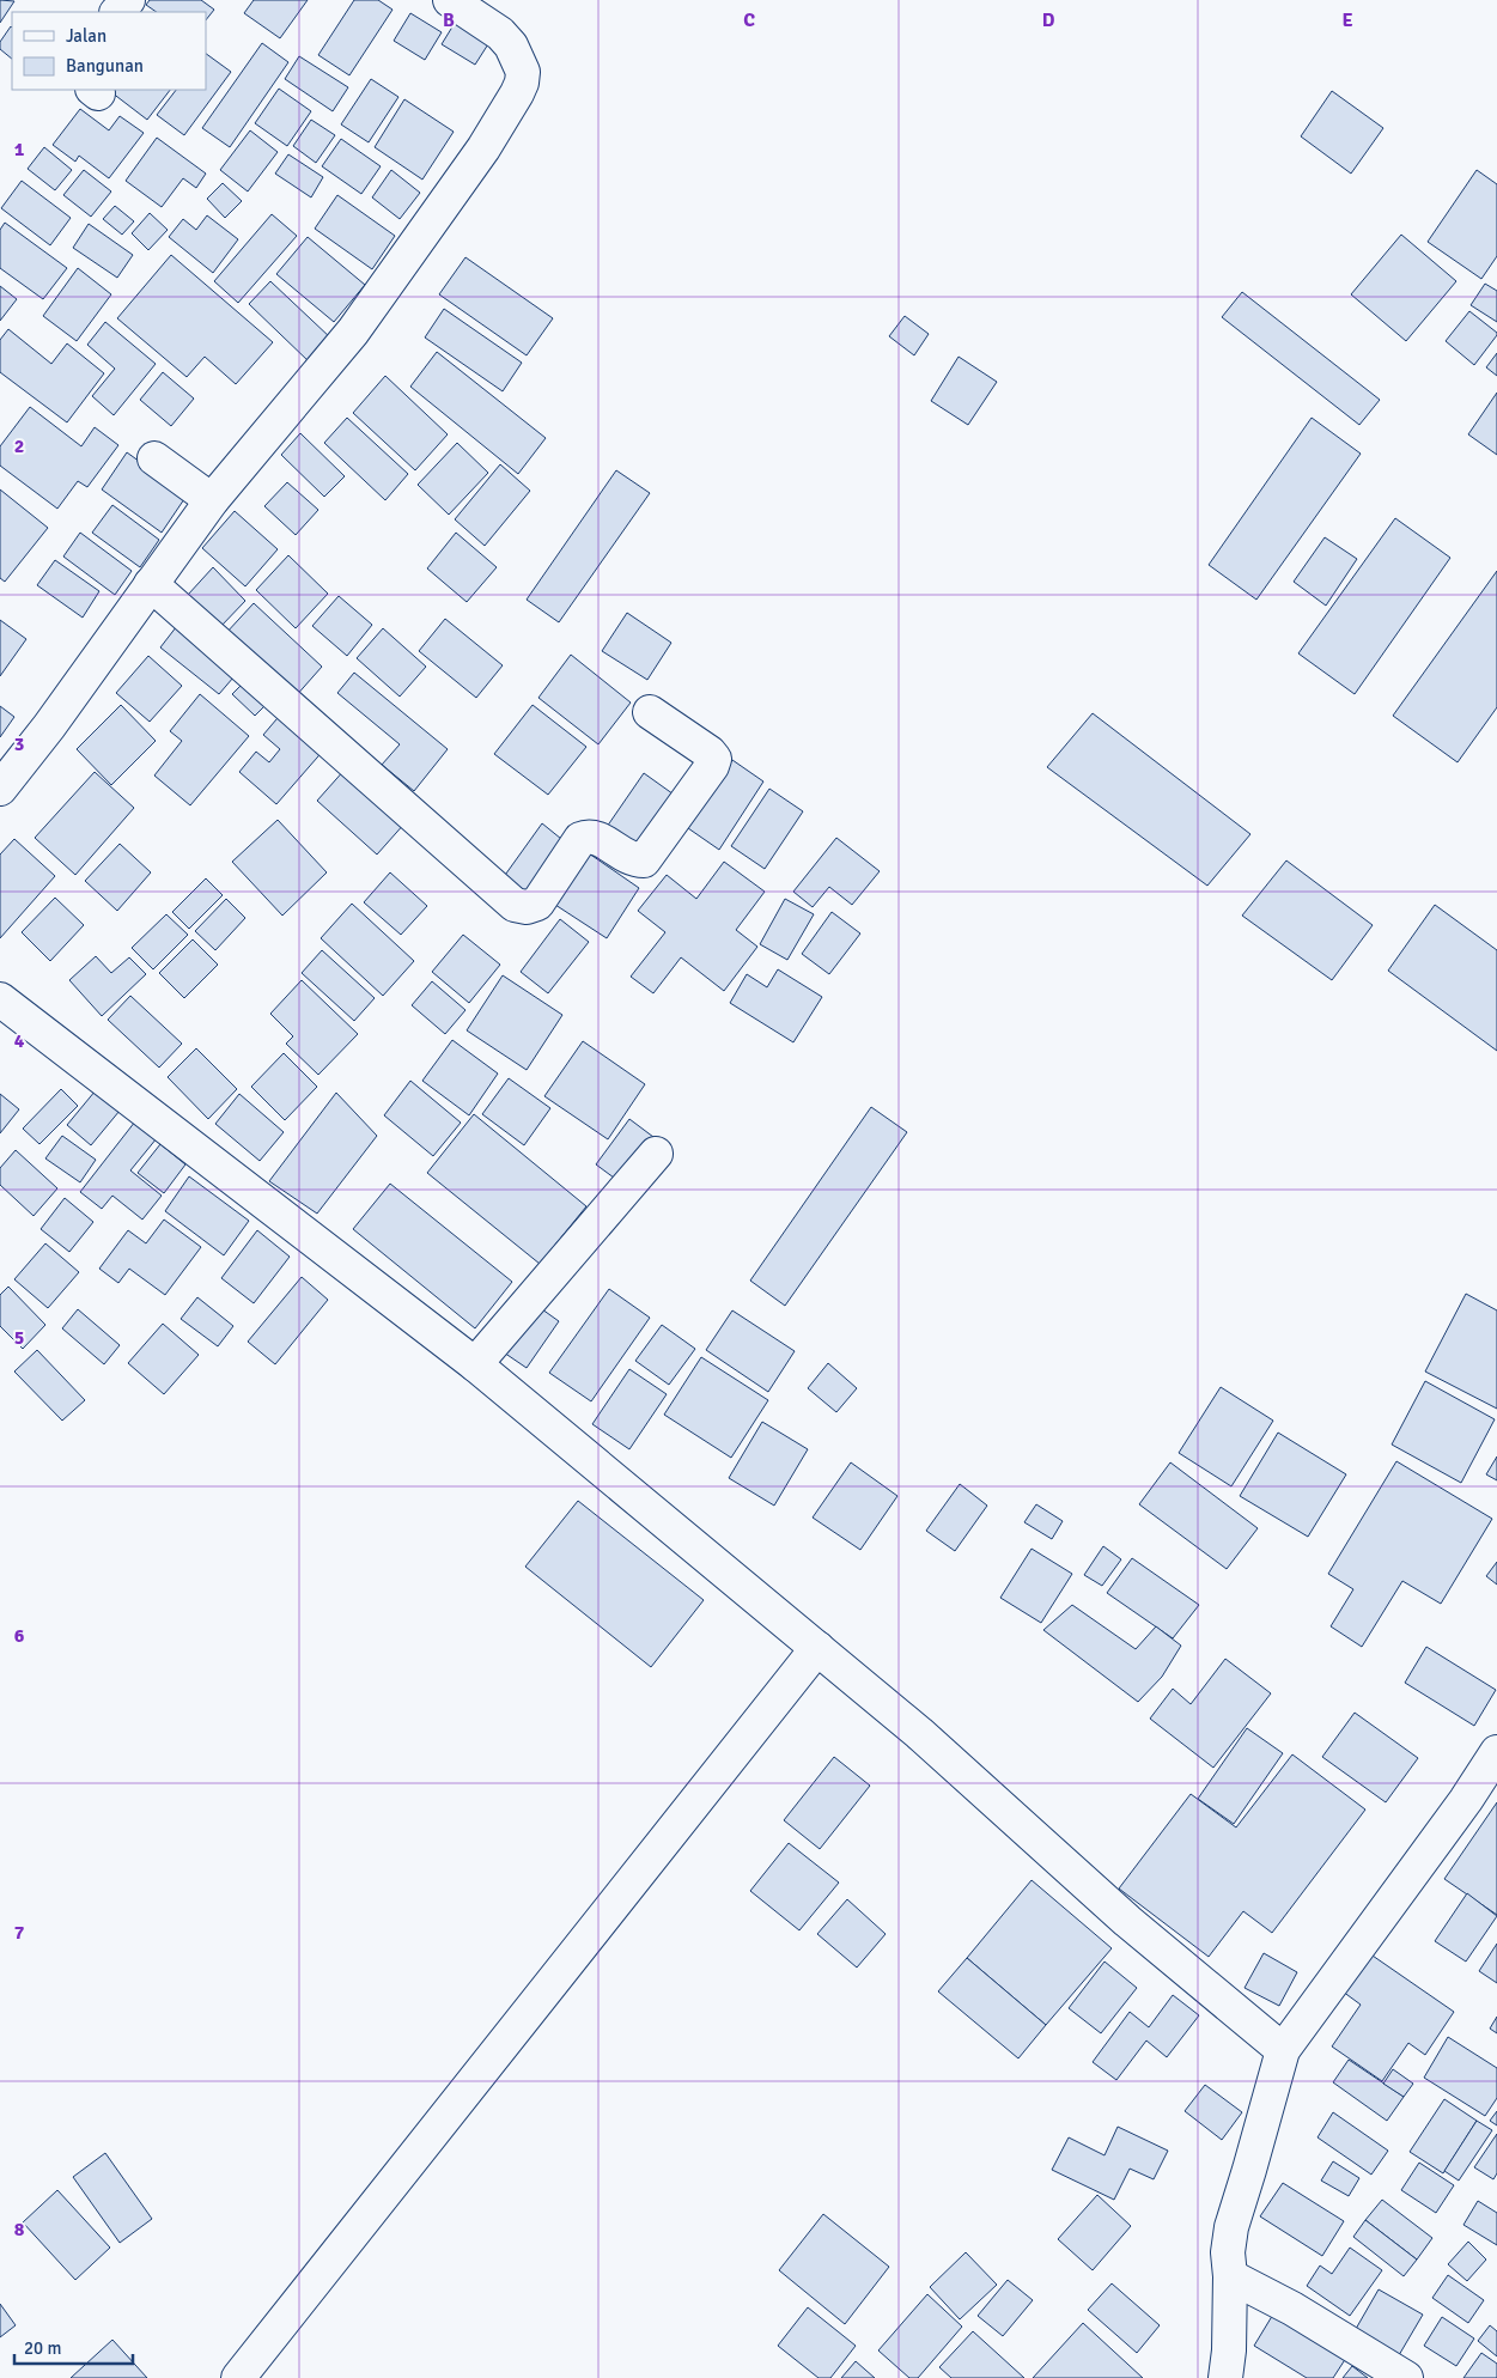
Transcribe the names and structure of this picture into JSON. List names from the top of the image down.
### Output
{
  "legend": ["Jalan", "Bangunan"],
  "scale_bar": "20 m",
  "grid": {
    "columns": [
      "B",
      "C",
      "D",
      "E"
    ],
    "rows": [
      "1",
      "2",
      "3",
      "4",
      "5",
      "6",
      "7",
      "8"
    ]
  }
}
